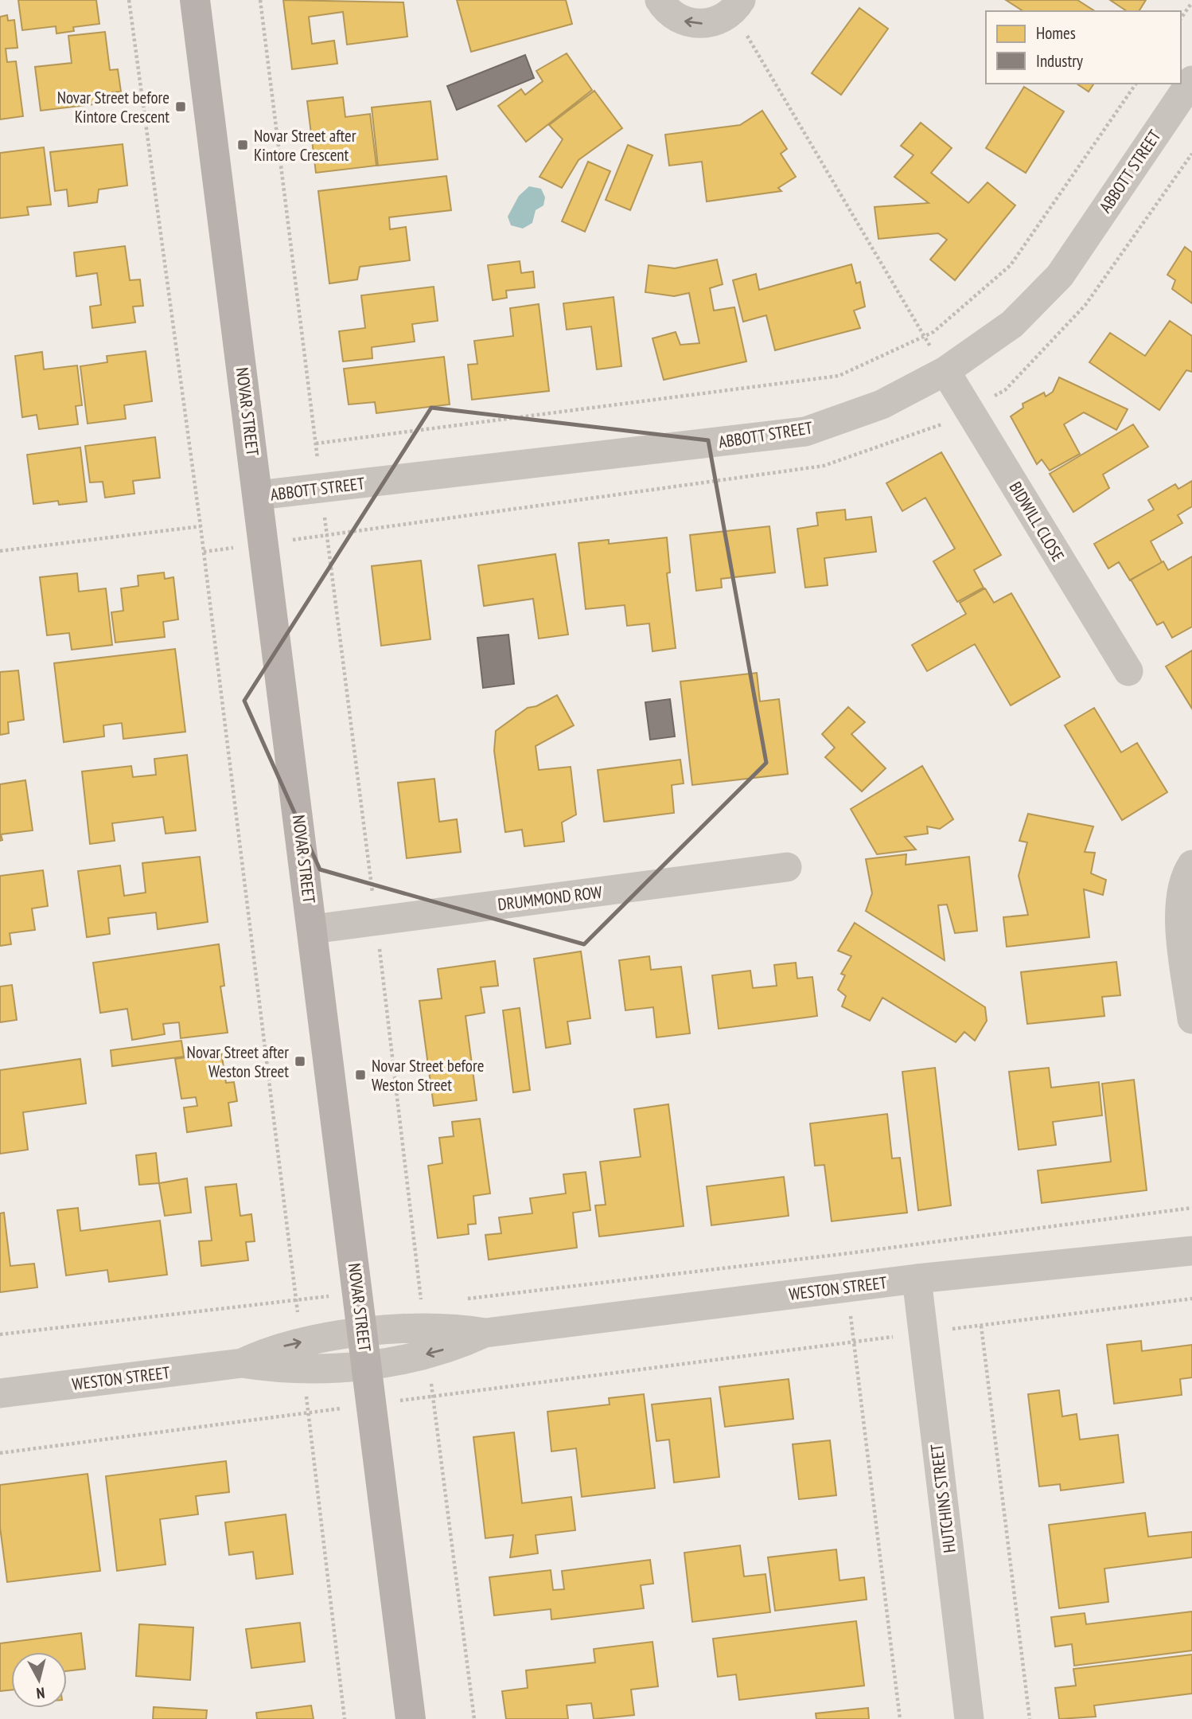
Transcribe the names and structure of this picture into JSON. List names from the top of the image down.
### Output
{
  "streets": {
    "main road": ["NOVAR STREET"],
    "street": [
      "ABBOTT STREET",
      "BIDWILL CLOSE",
      "DRUMMOND ROW",
      "WESTON STREET",
      "HUTCHINS STREET"
    ]
  },
  "crossings": [
    ["ABBOTT STREET", "NOVAR STREET"],
    ["ABBOTT STREET", "BIDWILL CLOSE"],
    ["NOVAR STREET", "DRUMMOND ROW"],
    ["NOVAR STREET", "WESTON STREET"],
    ["WESTON STREET", "HUTCHINS STREET"]
  ],
  "places": {
    "transit": [
      "Novar Street before Kintore Crescent",
      "Novar Street after Kintore Crescent",
      "Novar Street after Weston Street",
      "Novar Street before Weston Street"
    ]
  },
  "legend": ["Homes", "Industry"],
  "north": "bottom"
}
